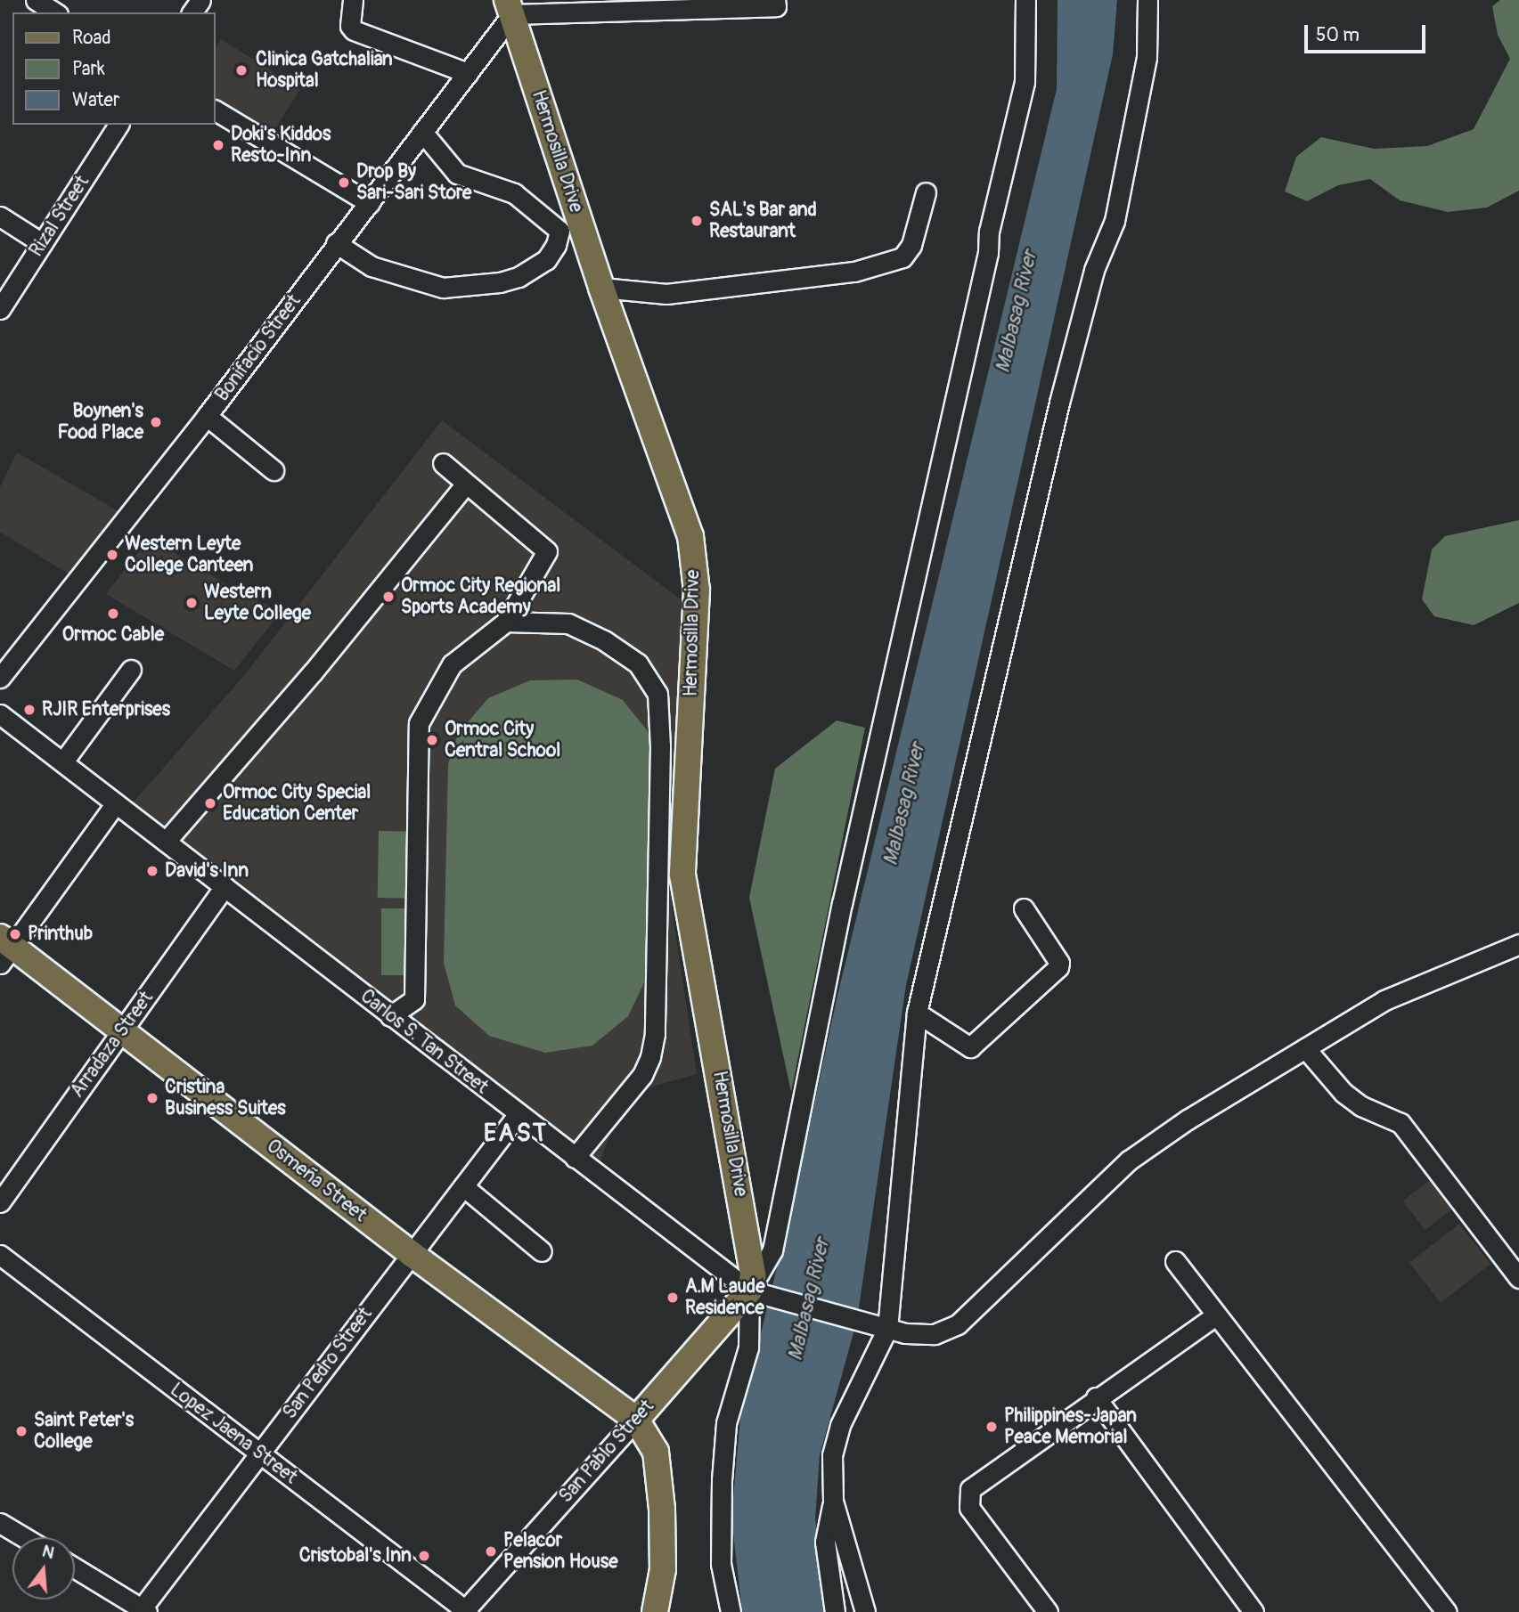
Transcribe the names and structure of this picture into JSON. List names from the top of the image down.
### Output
{
  "streets": {
    "main road": ["Hermosilla Drive", "Osmeña Street", "San Pablo Street"],
    "street": [
      "Rizal Street",
      "Bonifacio Street",
      "Carlos S. Tan Street",
      "Arradaza Street",
      "San Pedro Street",
      "Lopez Jaena Street"
    ]
  },
  "crossings": [
    ["Hermosilla Drive", "Bonifacio Street"],
    ["Hermosilla Drive", "Carlos S. Tan Street"],
    ["Hermosilla Drive", "San Pablo Street"],
    ["Carlos S. Tan Street", "Arradaza Street"],
    ["Carlos S. Tan Street", "San Pedro Street"],
    ["Carlos S. Tan Street", "San Pablo Street"],
    ["Arradaza Street", "Osmeña Street"],
    ["Osmeña Street", "San Pedro Street"],
    ["Osmeña Street", "San Pablo Street"],
    ["San Pedro Street", "Lopez Jaena Street"],
    ["Lopez Jaena Street", "San Pablo Street"]
  ],
  "districts": ["EAST"],
  "water": ["Malbasag River"],
  "places": [
    "Clinica Gatchalian Hospital",
    "Doki's Kiddos Resto-Inn",
    "Drop By Sari-Sari Store",
    "SAL's Bar and Restaurant",
    "Boynen's Food Place",
    "Western Leyte College Canteen",
    "Ormoc City Regional Sports Academy",
    "Western Leyte College",
    "Ormoc Cable",
    "RJIR Enterprises",
    "Ormoc City Central School",
    "Ormoc City Special Education Center",
    "David's Inn",
    "Printhub",
    "Cristina Business Suites",
    "A.M Laude Residence",
    "Philippines-Japan Peace Memorial",
    "Saint Peter's College",
    "Pelacor Pension House",
    "Cristobal's Inn"
  ],
  "legend": ["Road", "Park", "Water"],
  "scale_bar": "50 m",
  "north": "top"
}
